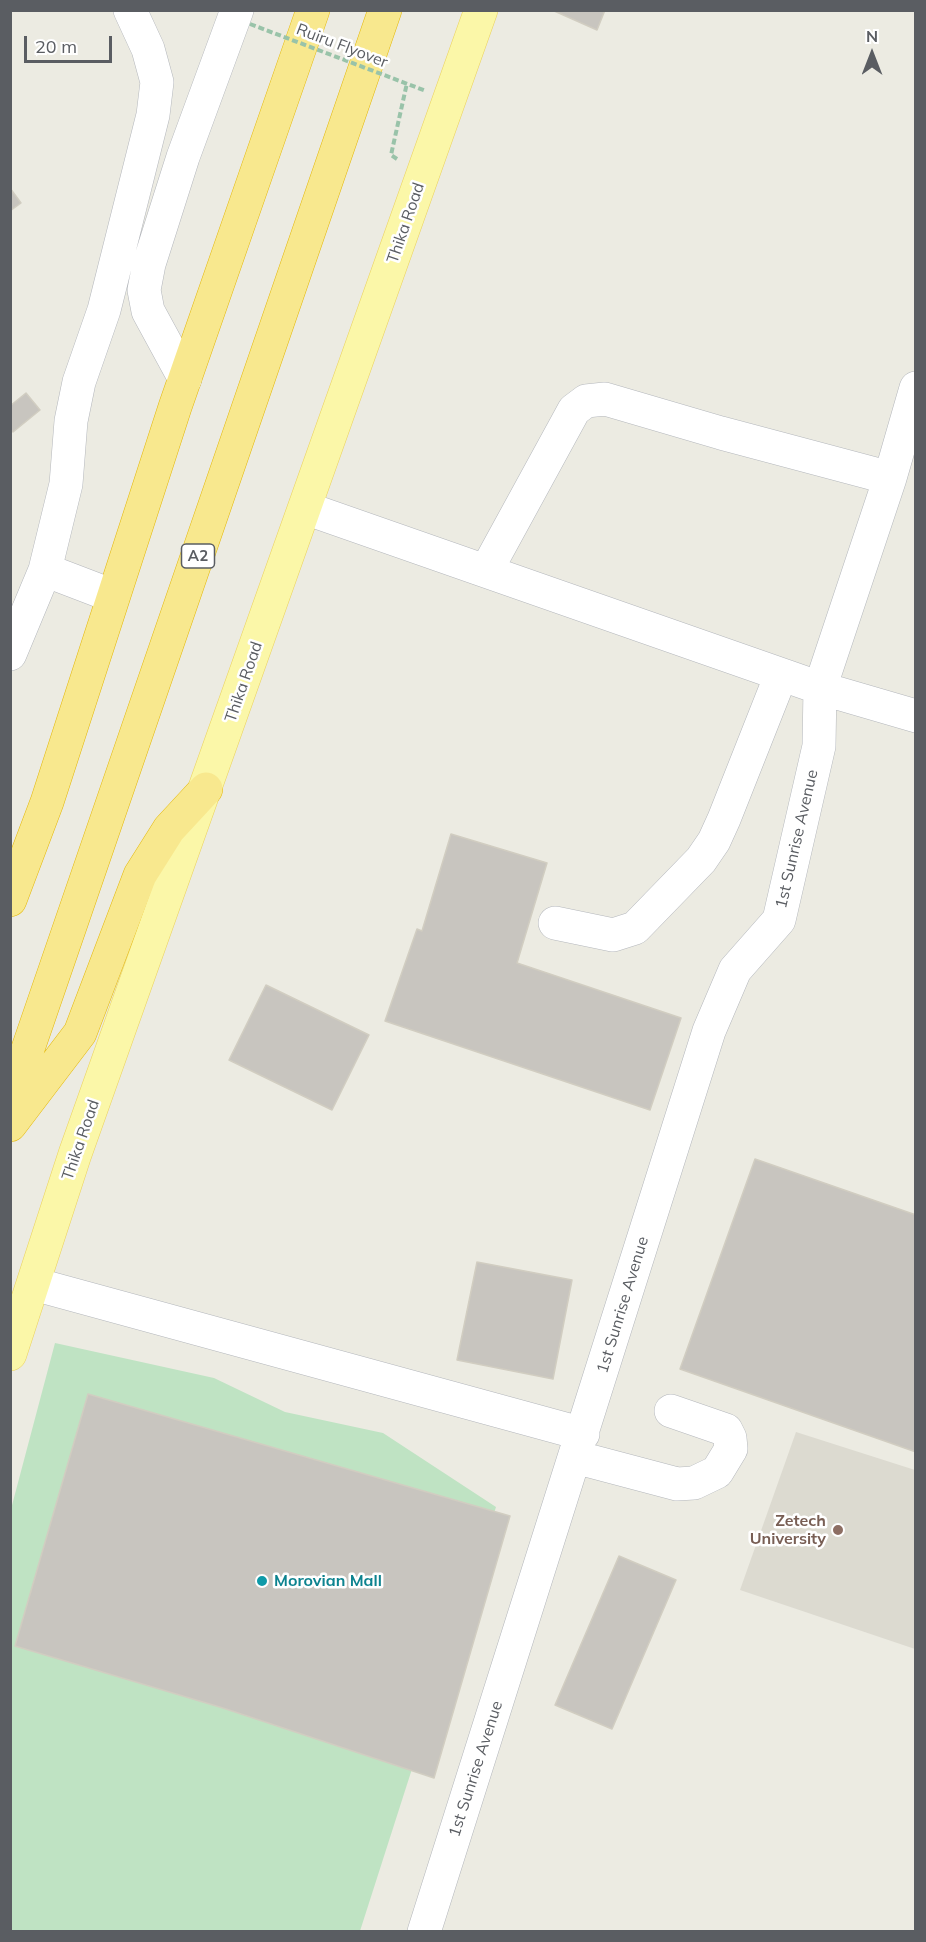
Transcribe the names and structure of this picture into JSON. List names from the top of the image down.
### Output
{
  "streets": {
    "highway": ["A2"],
    "main road": ["Thika Road"],
    "street": ["1st Sunrise Avenue"],
    "path": ["Ruiru Flyover"]
  },
  "places": ["Zetech University", "Morovian Mall"],
  "scale_bar": "20 m",
  "north": "top"
}
